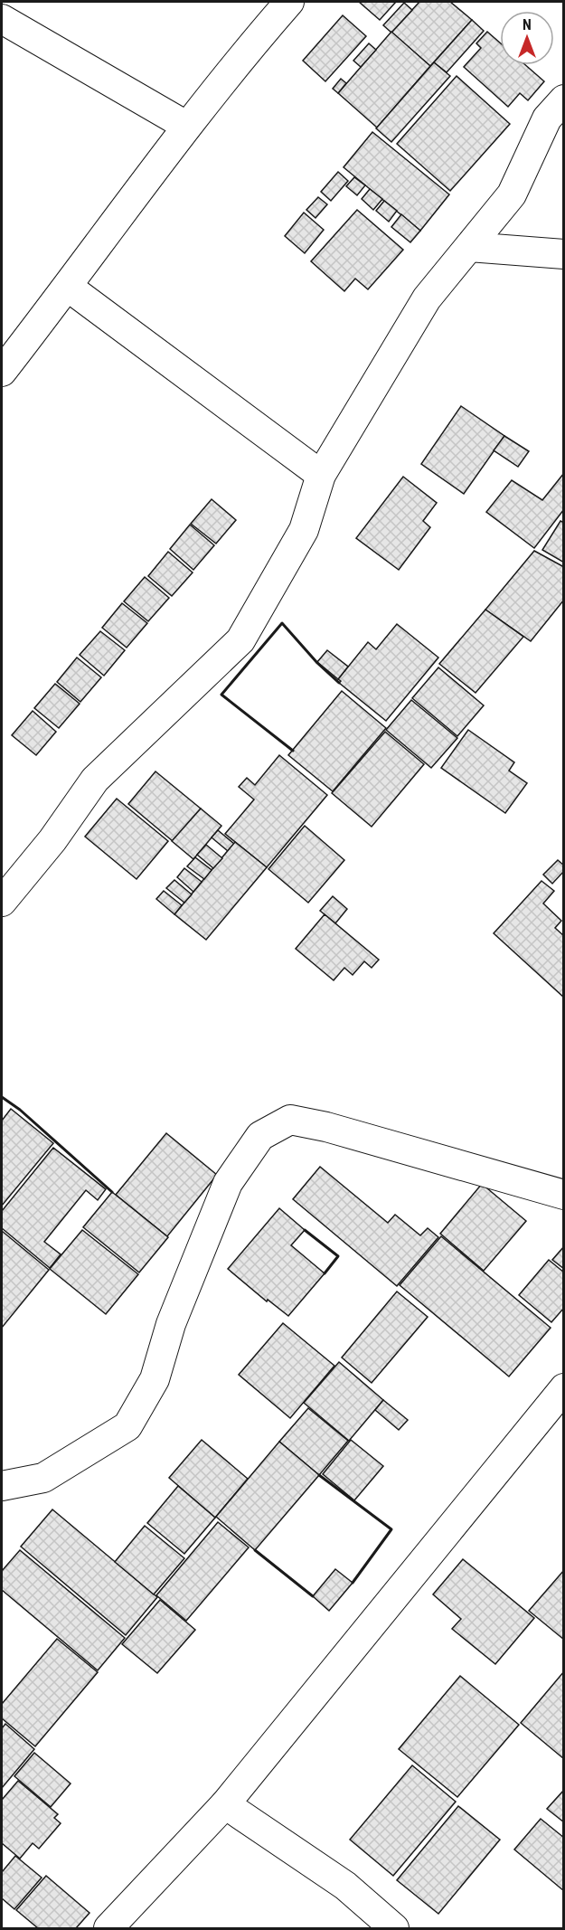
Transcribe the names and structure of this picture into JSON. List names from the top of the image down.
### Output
{
  "north": "top"
}
